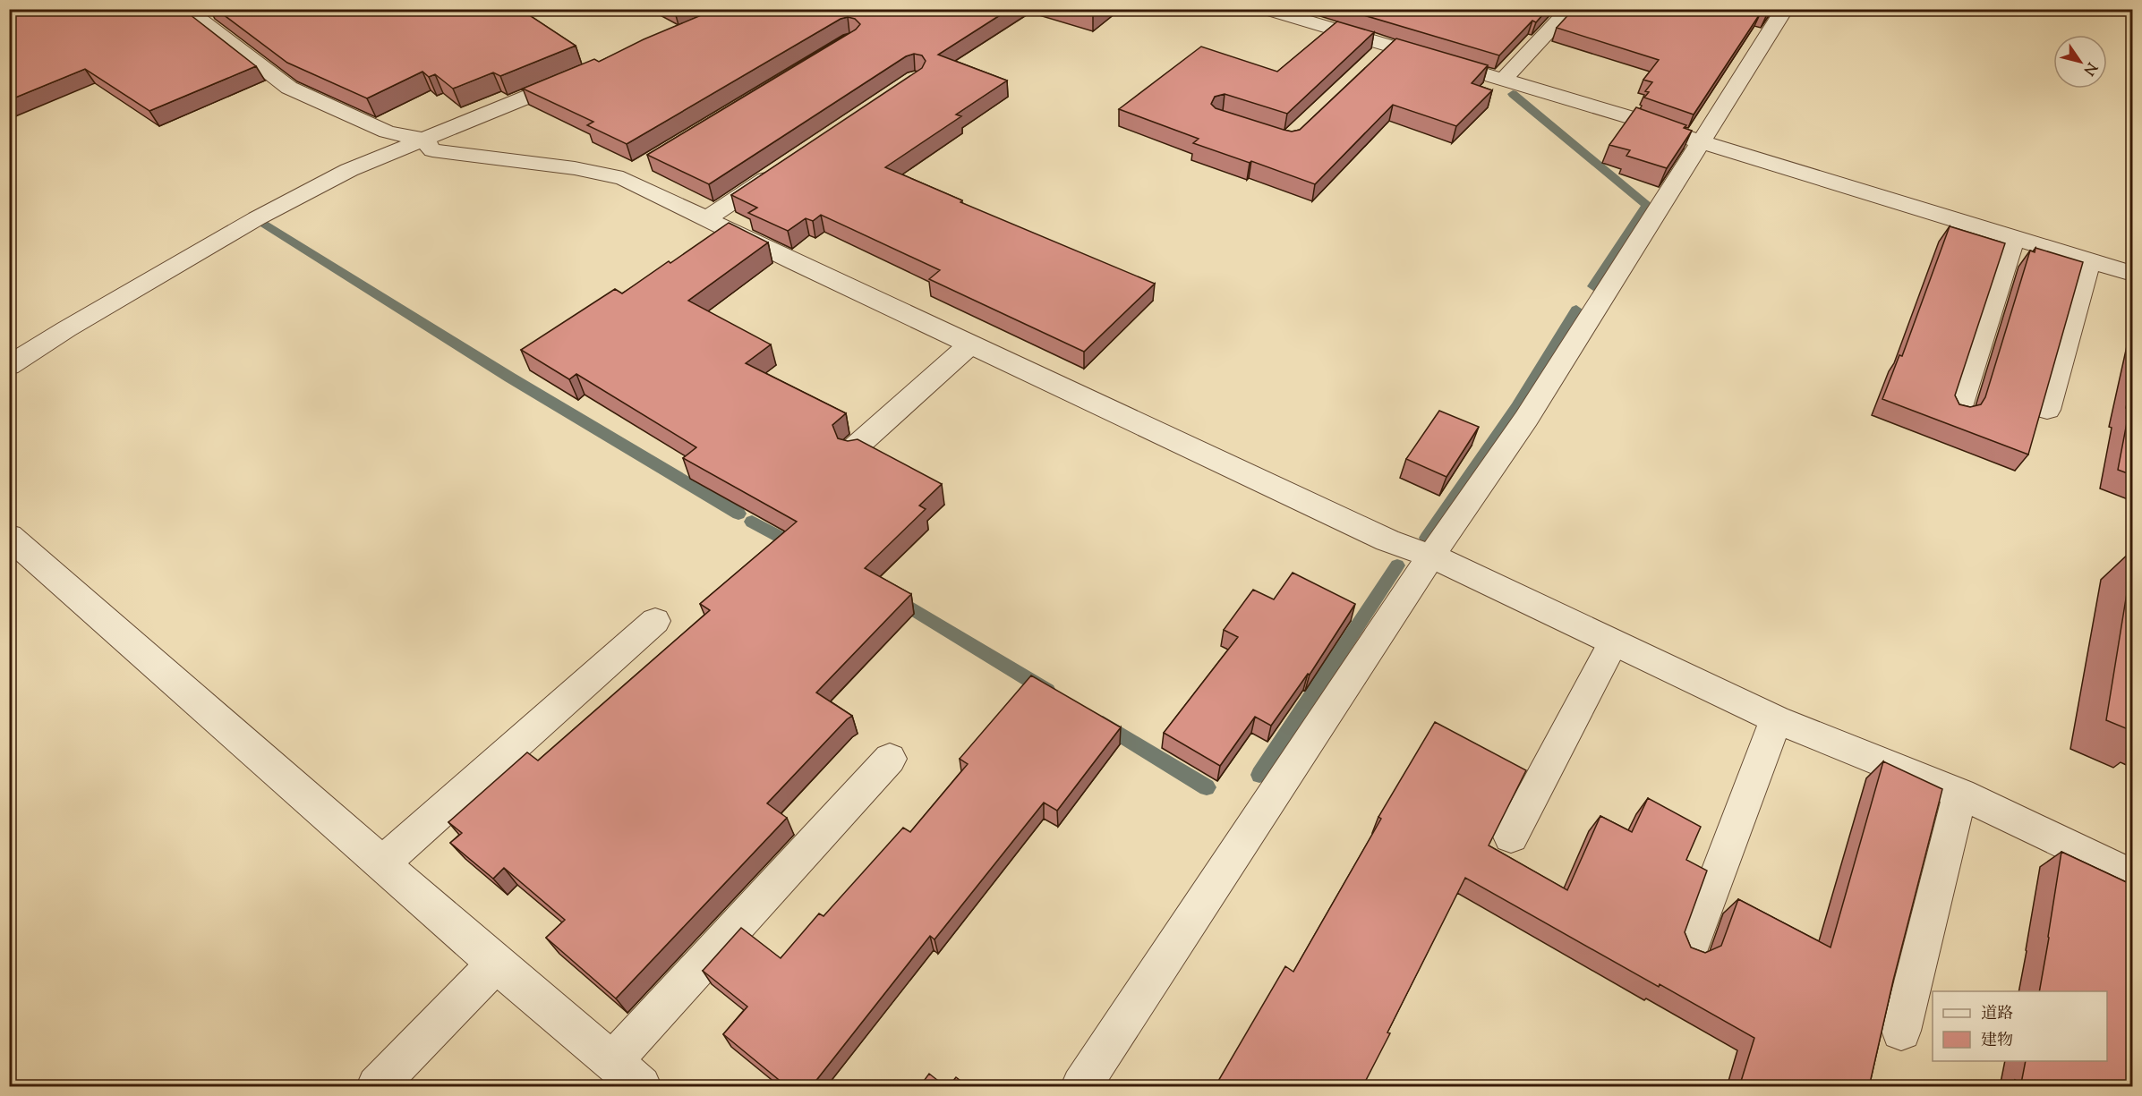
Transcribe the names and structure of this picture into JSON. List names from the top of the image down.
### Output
{
  "legend": ["道路", "建物"],
  "north": "bottom right"
}
